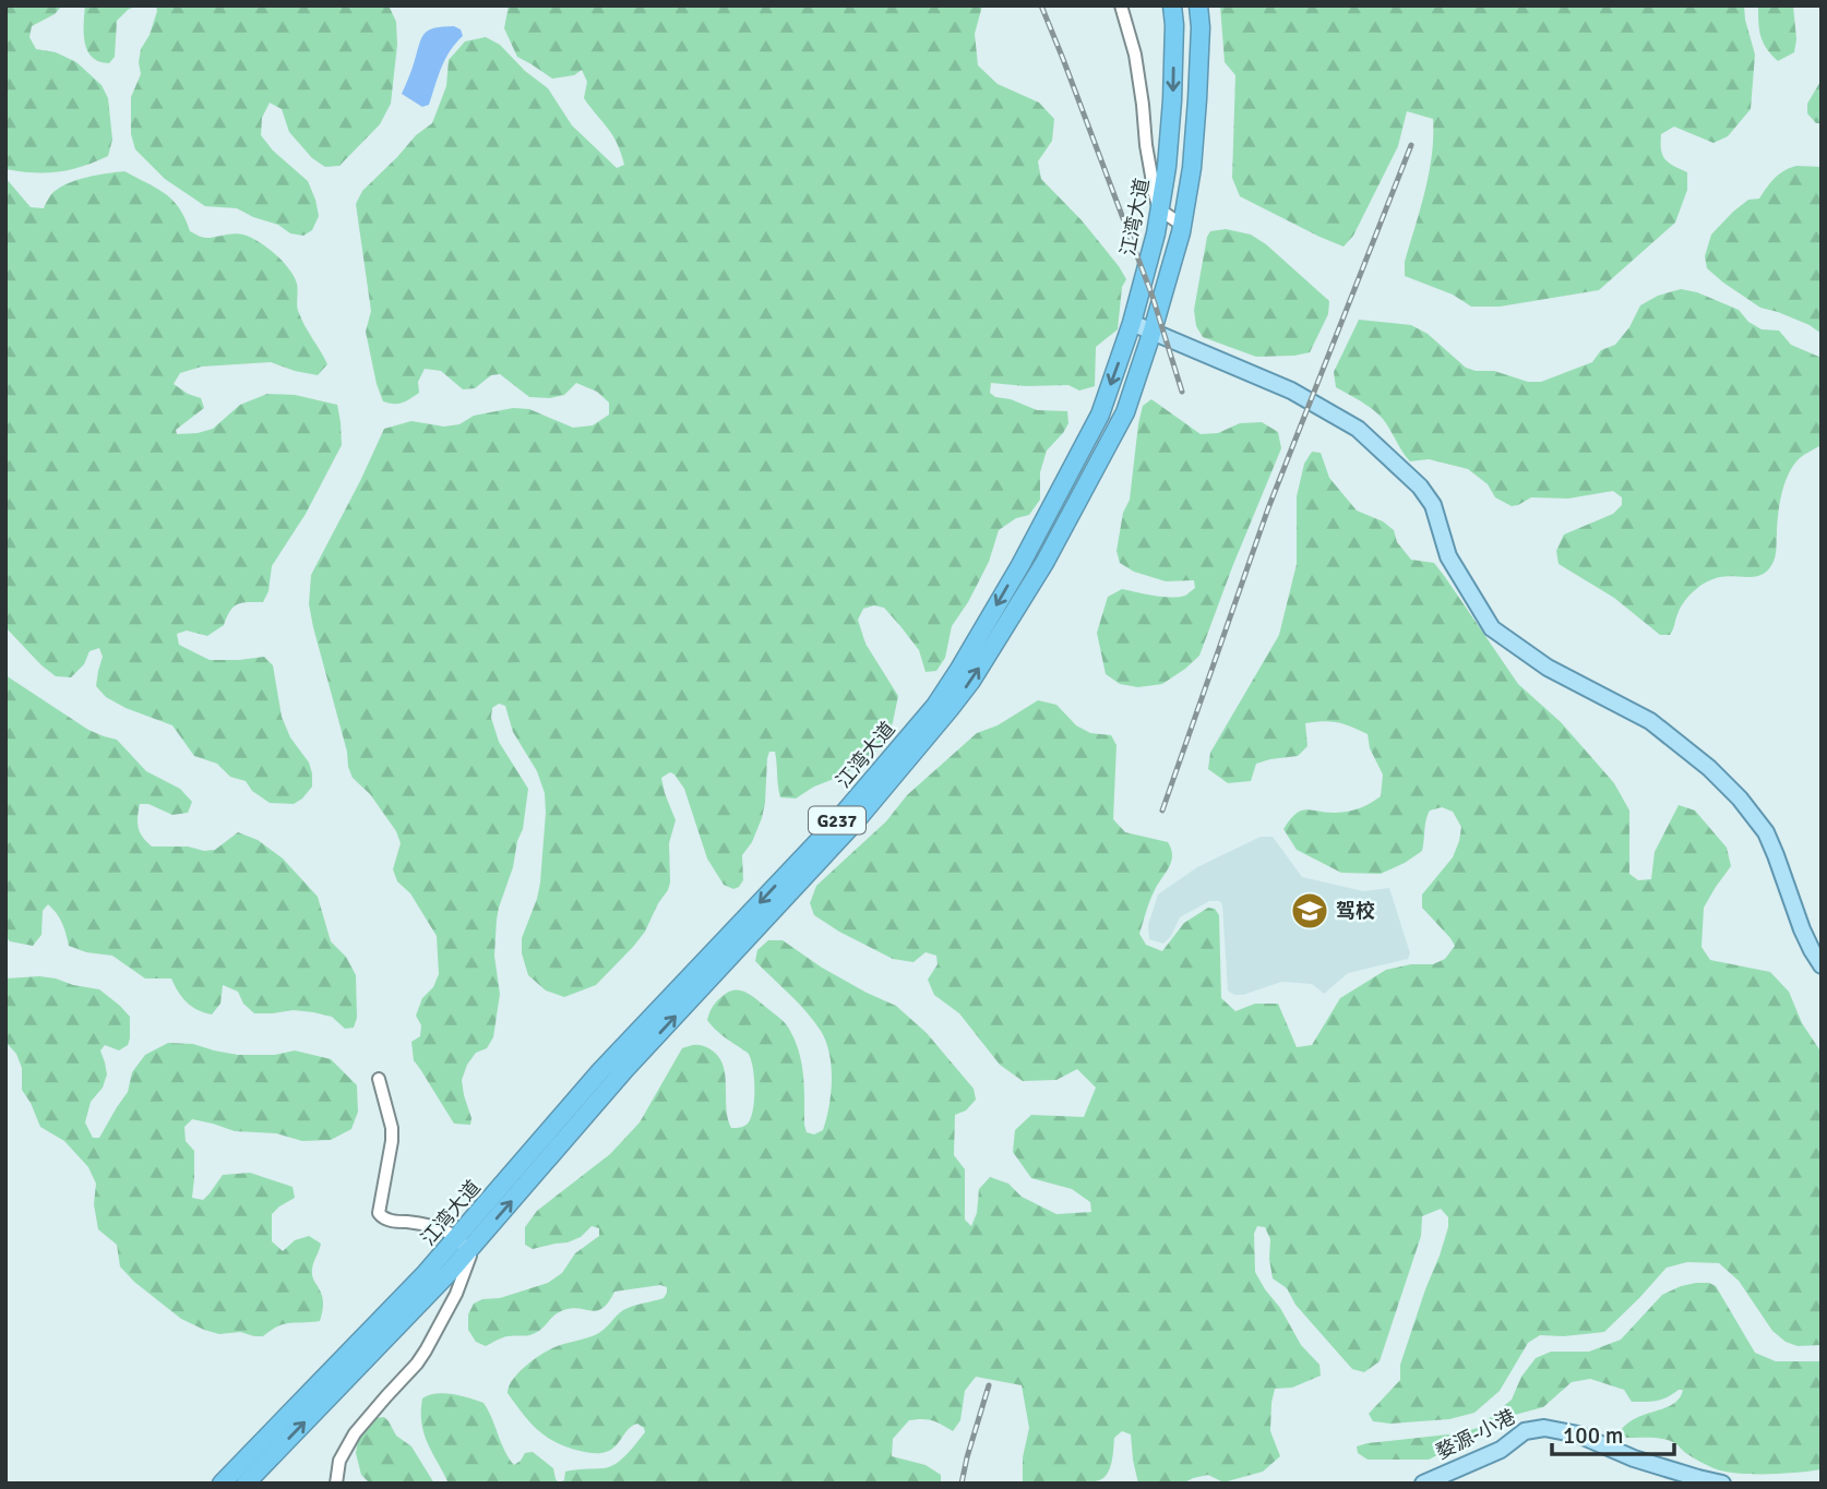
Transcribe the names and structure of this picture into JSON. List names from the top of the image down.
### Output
{
  "streets": {
    "highway": ["江湾大道", "G237"],
    "main road": ["婺源-小港"]
  },
  "places": {
    "school or university": ["驾校"]
  },
  "scale_bar": "100 m"
}
